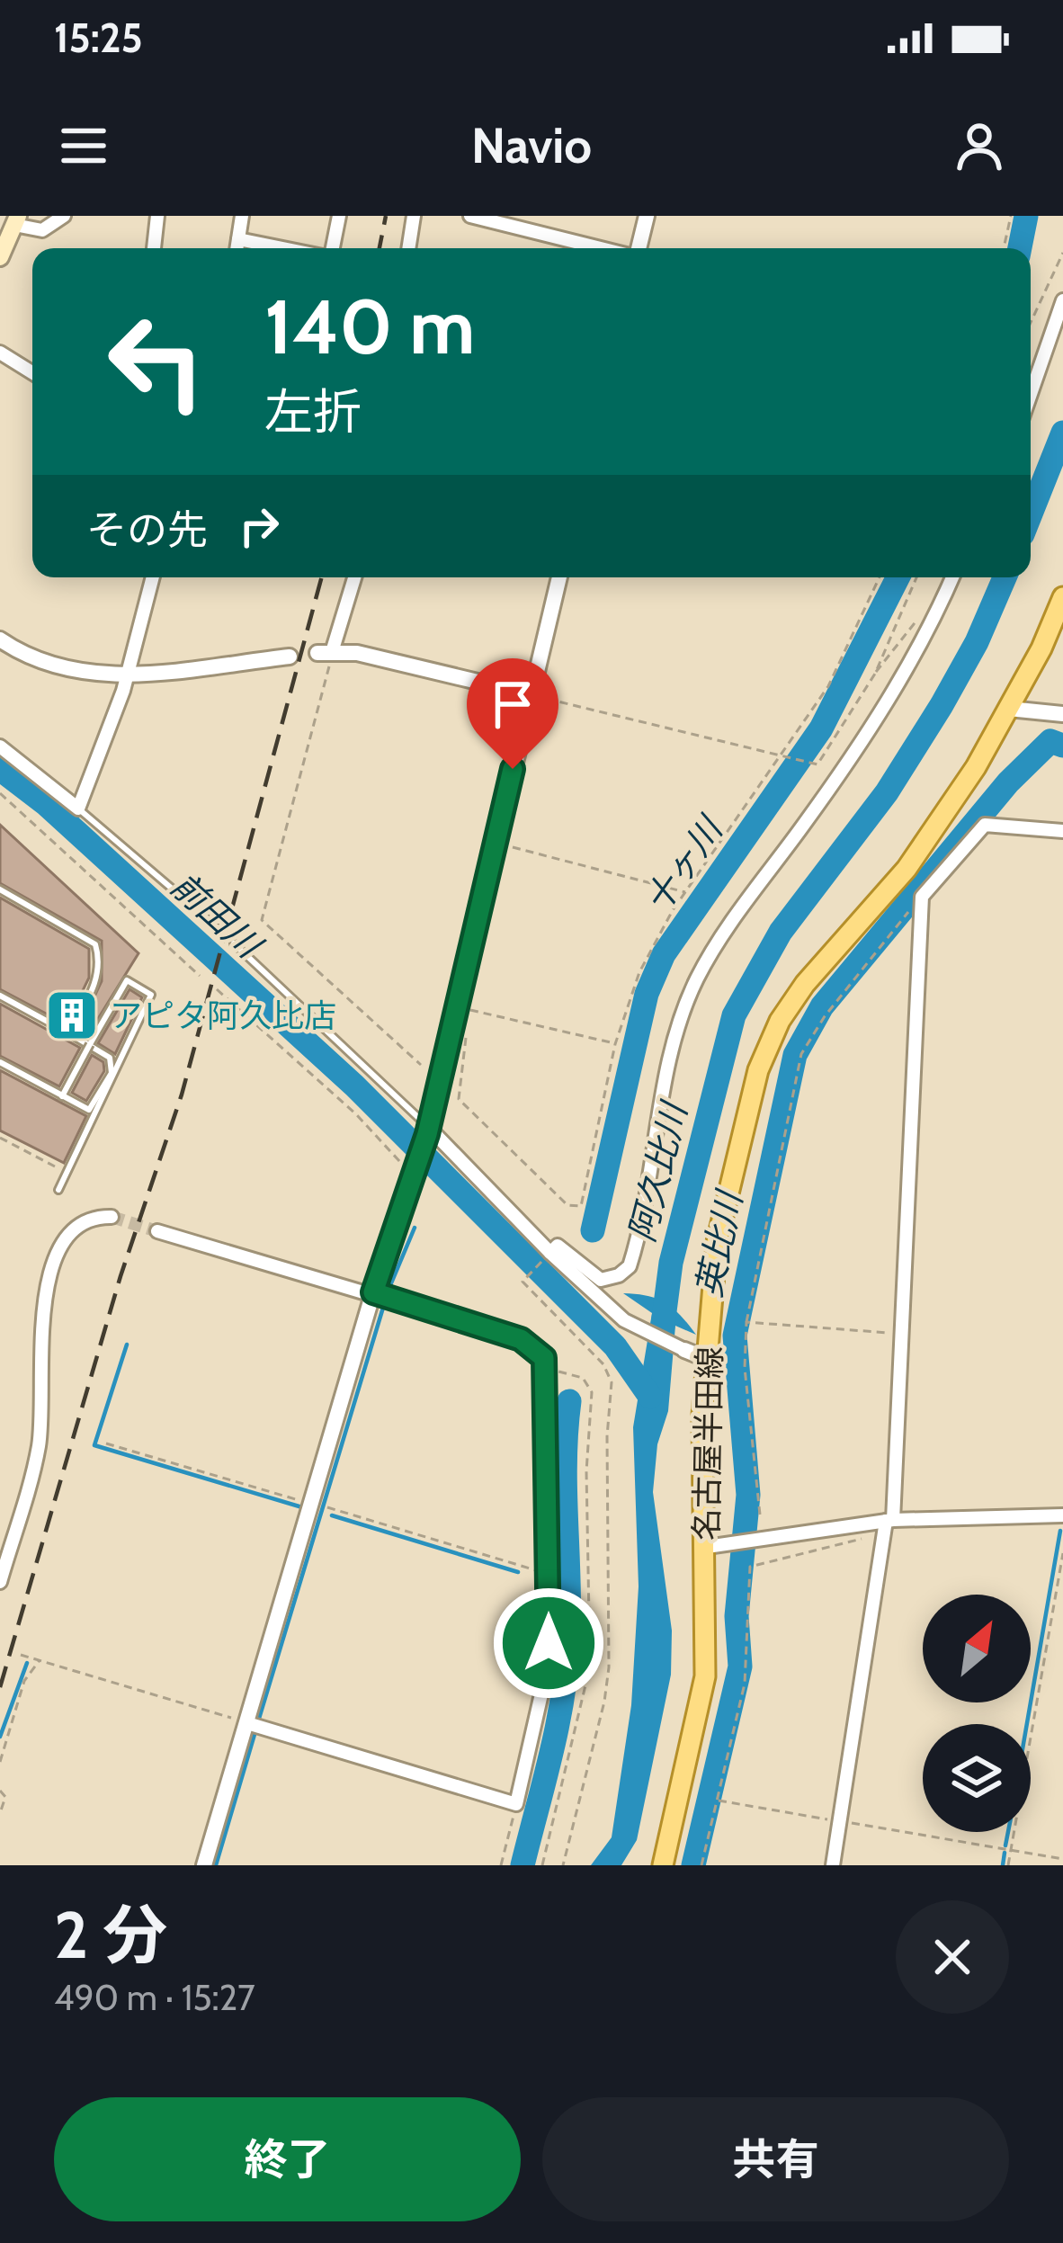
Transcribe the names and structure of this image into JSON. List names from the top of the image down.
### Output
{
  "streets": {
    "main road": ["名古屋半田線"]
  },
  "water": [
    "十ヶ川",
    "前田川",
    "阿久比川",
    "英比川"
  ],
  "places": {
    "building": ["アピタ阿久比店"]
  },
  "north": "top right",
  "page": {
    "status": "15:25",
    "header": "Navio",
    "turn": ["140 m", "左折"],
    "then": "その先",
    "heading": ["2 分", "490 m · 15:27"],
    "buttons": ["終了", "共有"]
  }
}
